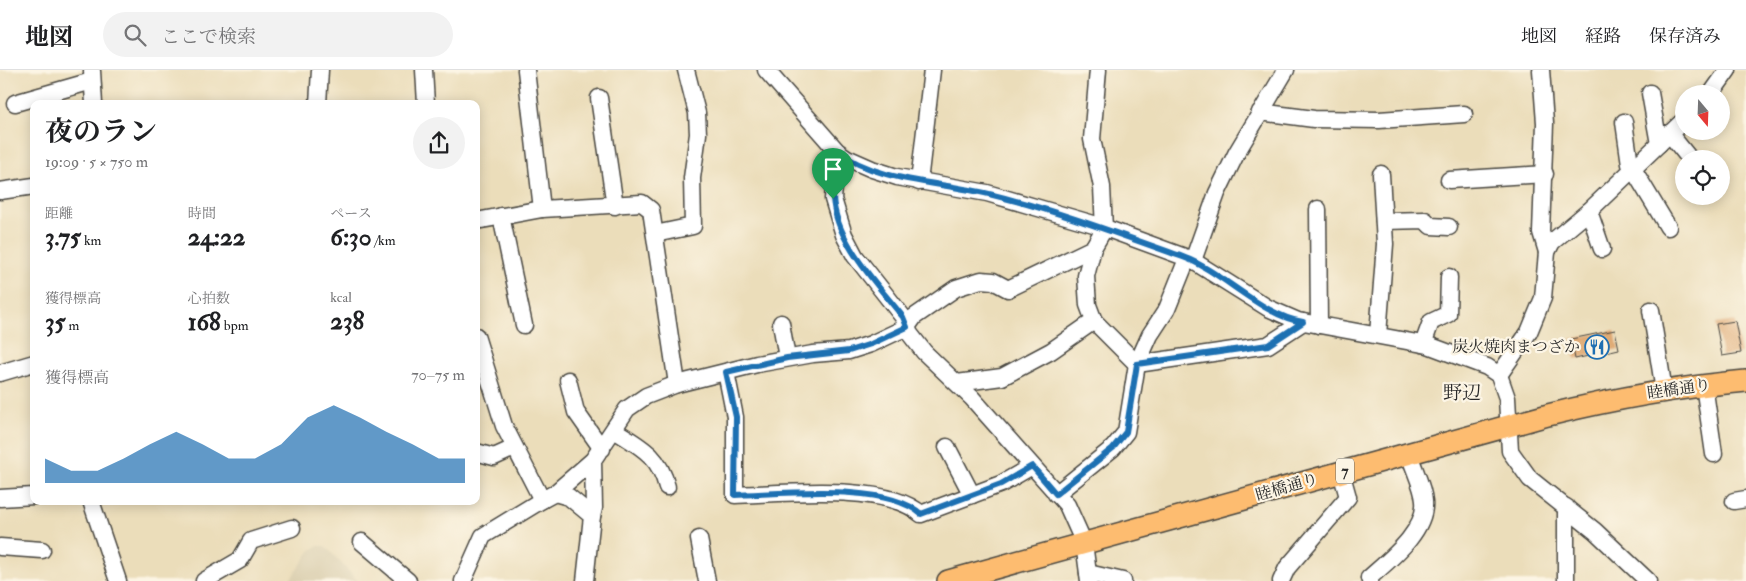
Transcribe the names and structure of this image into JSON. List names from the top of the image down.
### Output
{
  "streets": {
    "main road": ["睦橋通り", "7"]
  },
  "districts": ["野辺"],
  "places": {
    "restaurant": ["炭火焼肉まつざか"]
  },
  "north": "bottom",
  "page": {
    "header": "地図",
    "search": "ここで検索",
    "nav": ["地図", "経路", "保存済み"],
    "heading": ["夜のラン", "19:09 · 5 × 750 m"],
    "stats": [
      ["距離", "3.75 km"],
      ["時間", "24:22"],
      ["ペース", "6:30 /km"],
      ["獲得標高", "35 m"],
      ["心拍数", "168 bpm"],
      ["kcal", "238"]
    ],
    "chart": ["獲得標高", "70–75 m"]
  }
}
